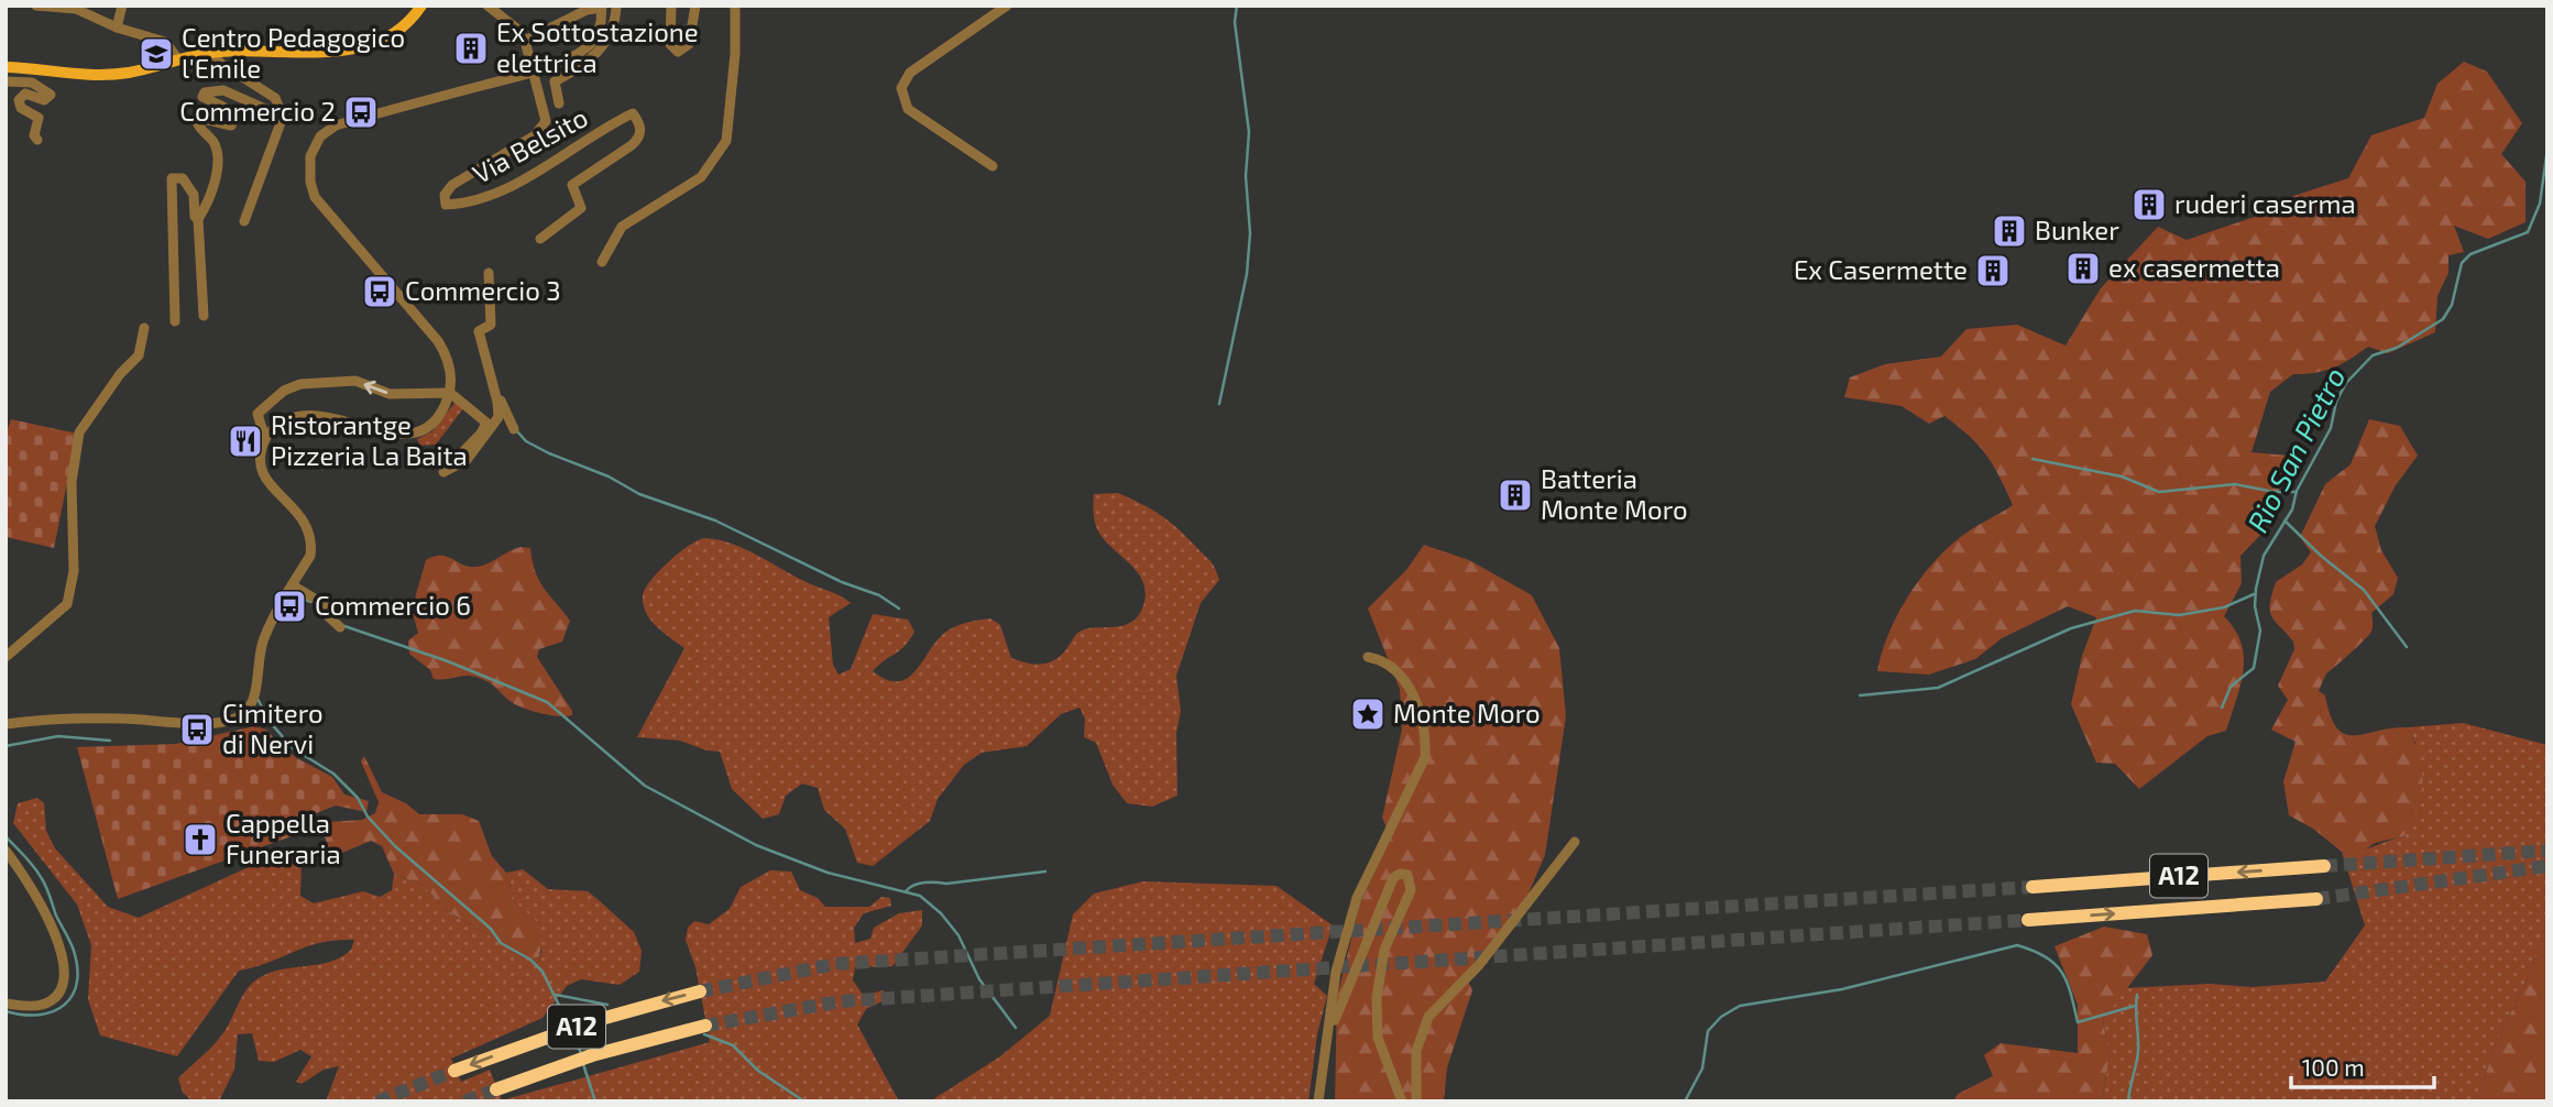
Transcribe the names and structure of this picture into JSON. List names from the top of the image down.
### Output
{
  "streets": {
    "highway": ["A12"],
    "street": ["Via Belsito"]
  },
  "water": ["Rio San Pietro"],
  "places": {
    "building": [
      "Ex Sottostazione elettrica",
      "ruderi caserma",
      "Bunker",
      "ex casermetta",
      "Ex Casermette",
      "Batteria Monte Moro"
    ],
    "school or university": ["Centro Pedagogico l'Emile"],
    "bus stop": [
      "Commercio 2",
      "Commercio 3",
      "Commercio 6",
      "Cimitero di Nervi"
    ],
    "restaurant": ["Ristorantge Pizzeria La Baita"],
    "place": ["Monte Moro"],
    "church": ["Cappella Funeraria"]
  },
  "scale_bar": "100 m"
}
